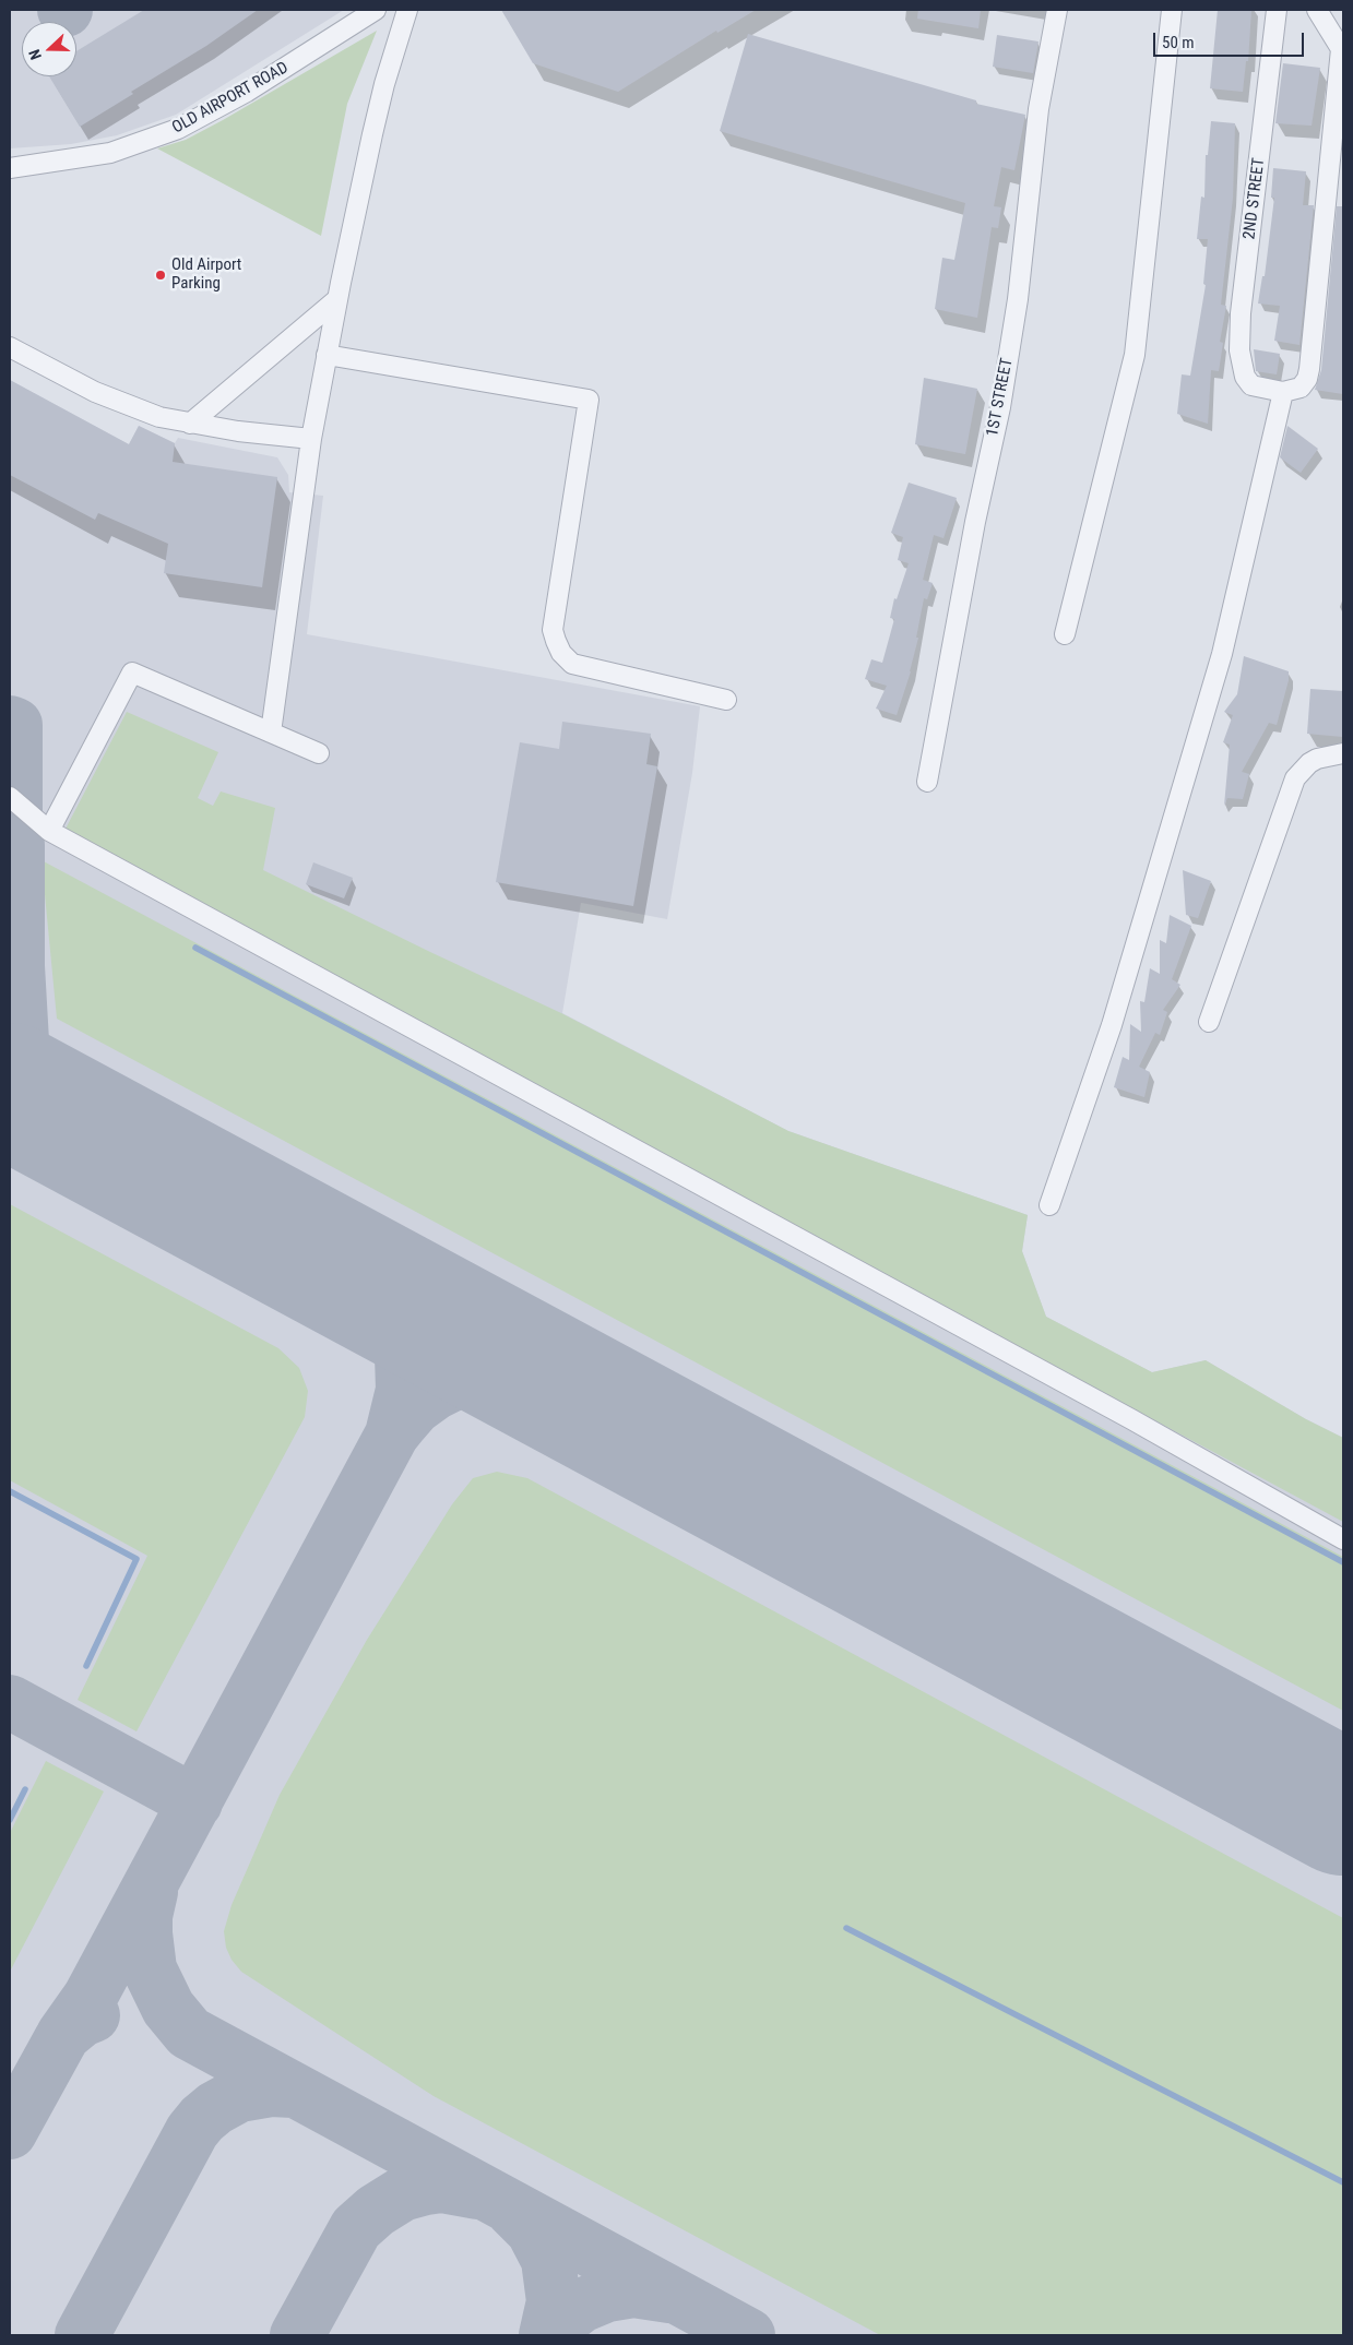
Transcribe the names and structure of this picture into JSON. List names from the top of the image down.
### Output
{
  "streets": {
    "street": ["OLD AIRPORT ROAD", "2ND STREET", "1ST STREET"]
  },
  "places": ["Old Airport Parking"],
  "scale_bar": "50 m",
  "north": "left"
}
